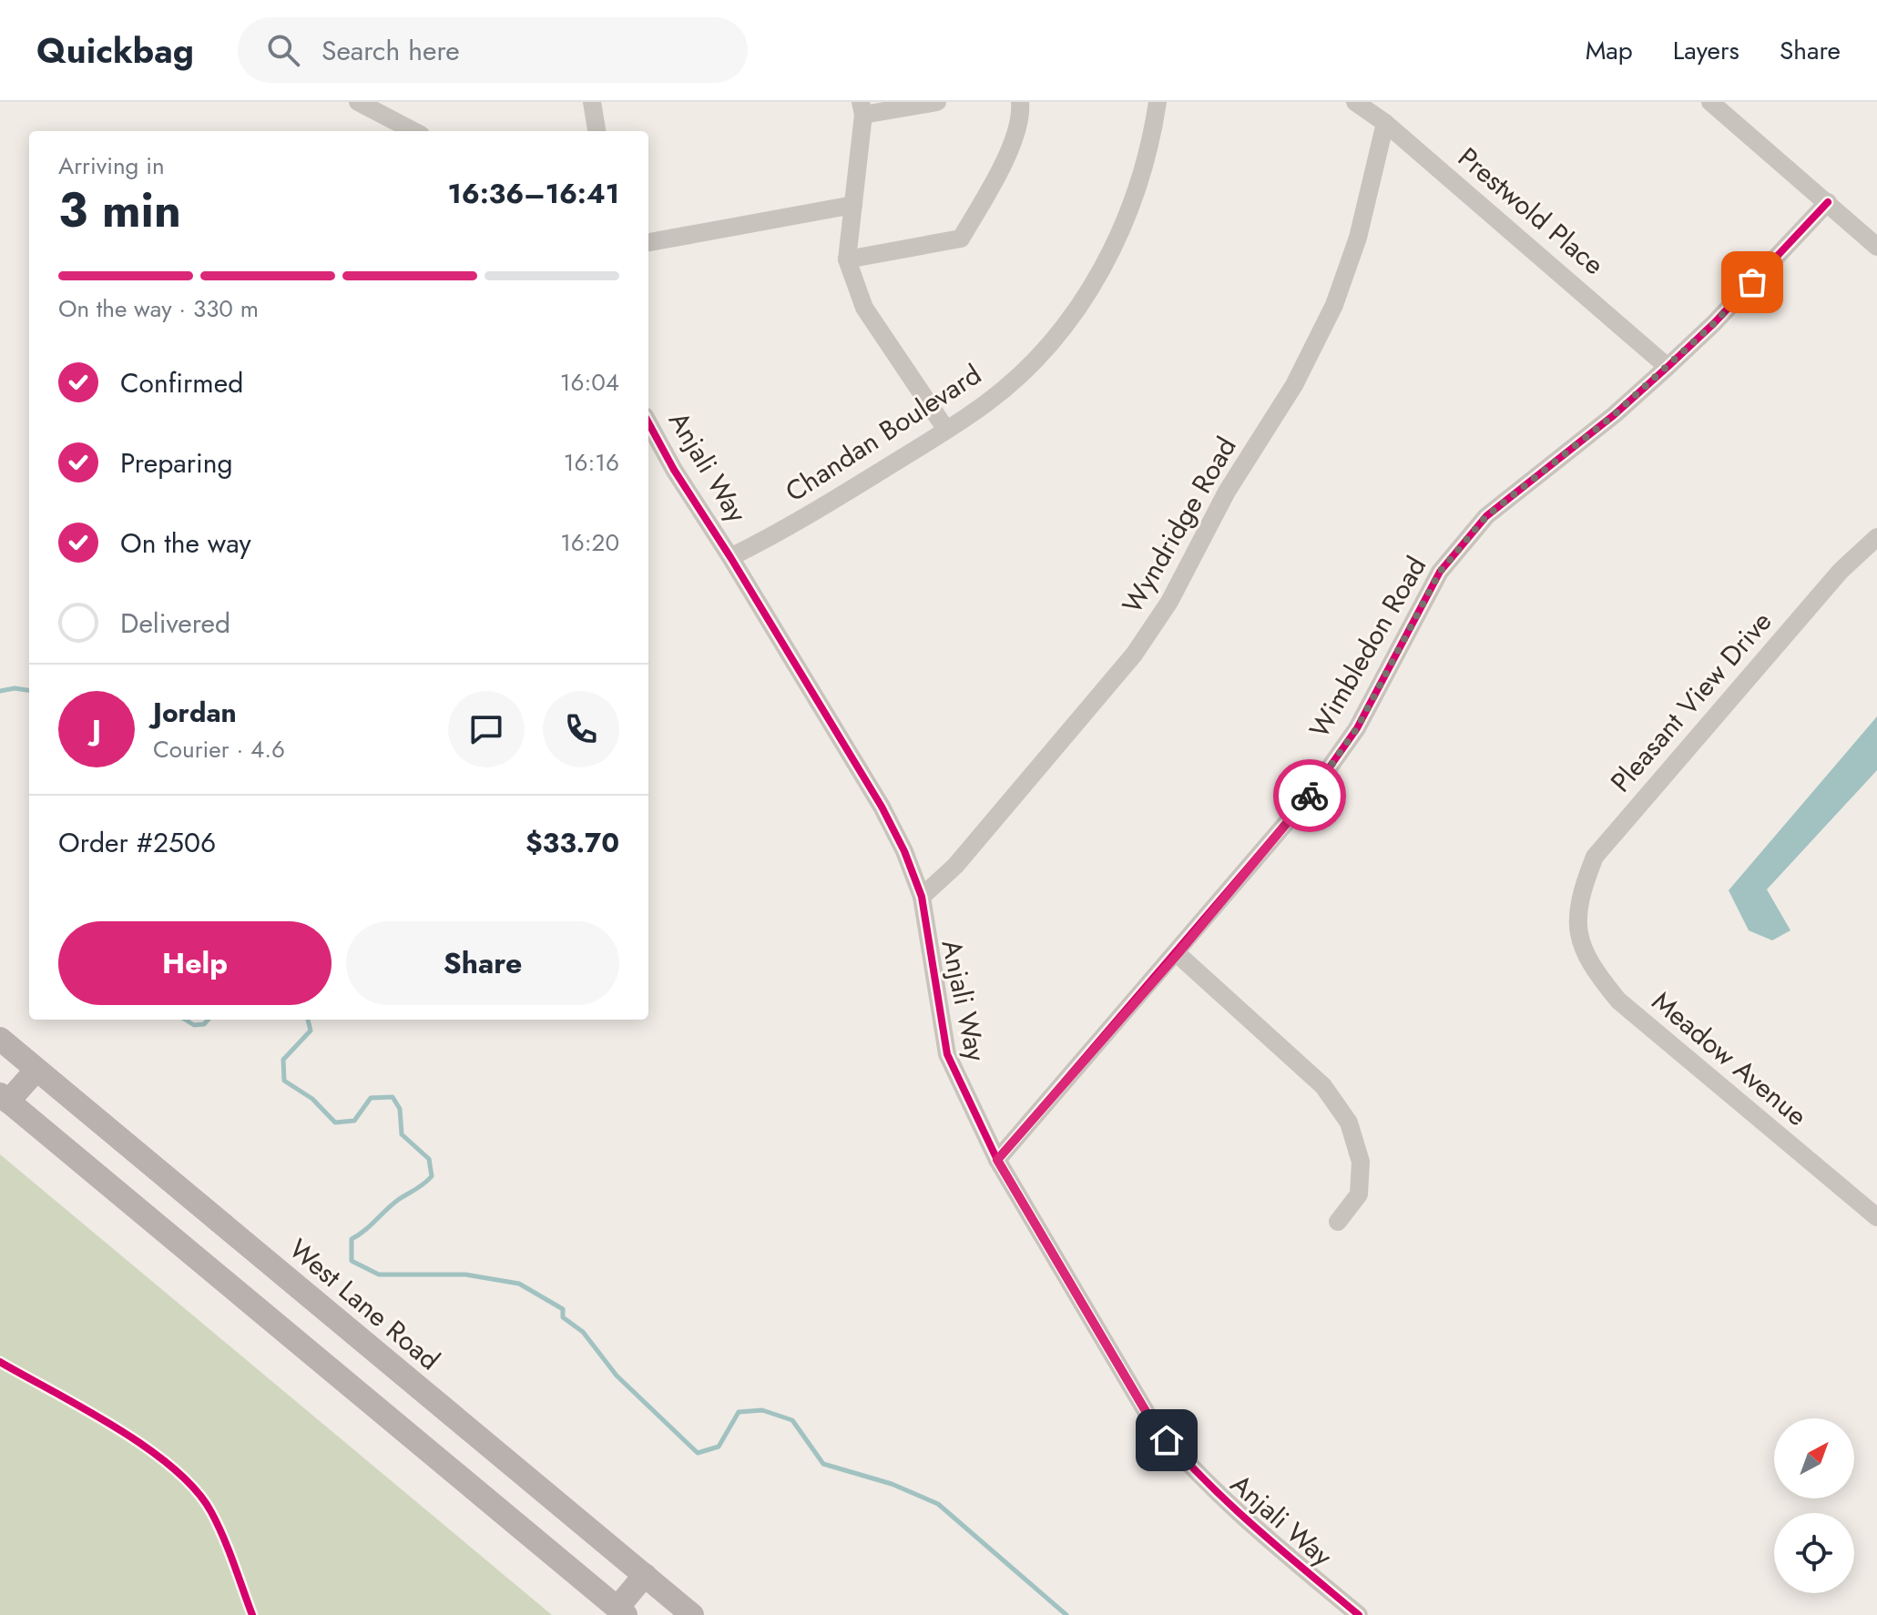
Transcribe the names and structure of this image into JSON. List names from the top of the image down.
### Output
{
  "streets": {
    "main road": ["West Lane Road"],
    "street": [
      "Prestwold Place",
      "Chandan Boulevard",
      "Anjali Way",
      "Wyndridge Road",
      "Wimbledon Road",
      "Pleasant View Drive",
      "Meadow Avenue"
    ]
  },
  "crossings": [
    ["Prestwold Place", "Wyndridge Road"],
    ["Prestwold Place", "Wimbledon Road"],
    ["Chandan Boulevard", "Anjali Way"],
    ["Anjali Way", "Wyndridge Road"],
    ["Anjali Way", "Wimbledon Road"],
    ["Pleasant View Drive", "Meadow Avenue"]
  ],
  "north": "top right",
  "page": {
    "header": "Quickbag",
    "search": "Search here",
    "nav": ["Map", "Layers", "Share"],
    "heading": ["3 min", "Arriving in", "16:36–16:41"],
    "panel": [
      "Jordan",
      "Courier · 4.6",
      "Order #2506",
      "$33.70"
    ],
    "bar": "On the way · 330 m",
    "list": [
      ["Confirmed", "16:04"],
      ["Preparing", "16:16"],
      ["On the way", "16:20"],
      "Delivered"
    ],
    "round": "J",
    "buttons": ["Help", "Share"]
  }
}
